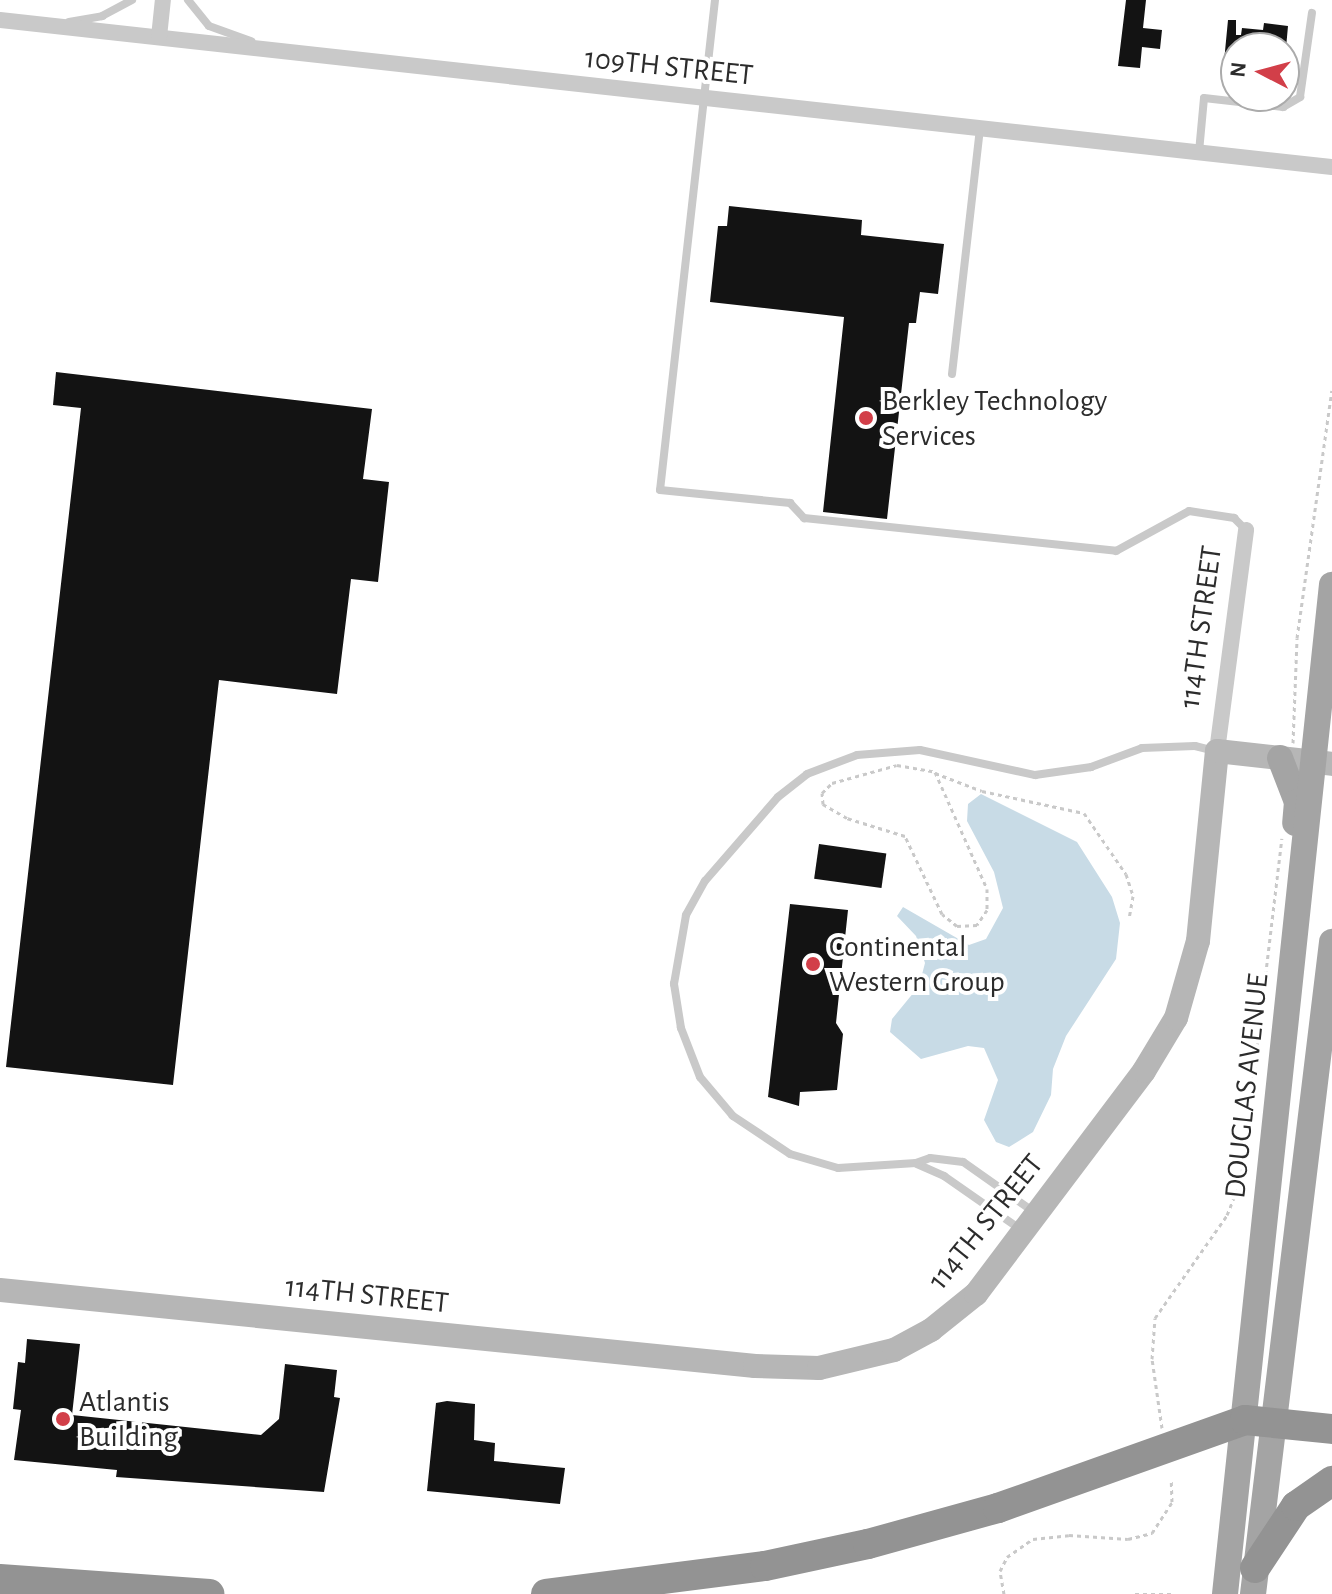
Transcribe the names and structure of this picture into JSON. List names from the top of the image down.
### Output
{
  "streets": {
    "main road": ["DOUGLAS AVENUE"],
    "street": ["109TH STREET", "114TH STREET"]
  },
  "places": ["Berkley Technology Services", "Continental Western Group", "Atlantis Building"],
  "north": "left"
}
